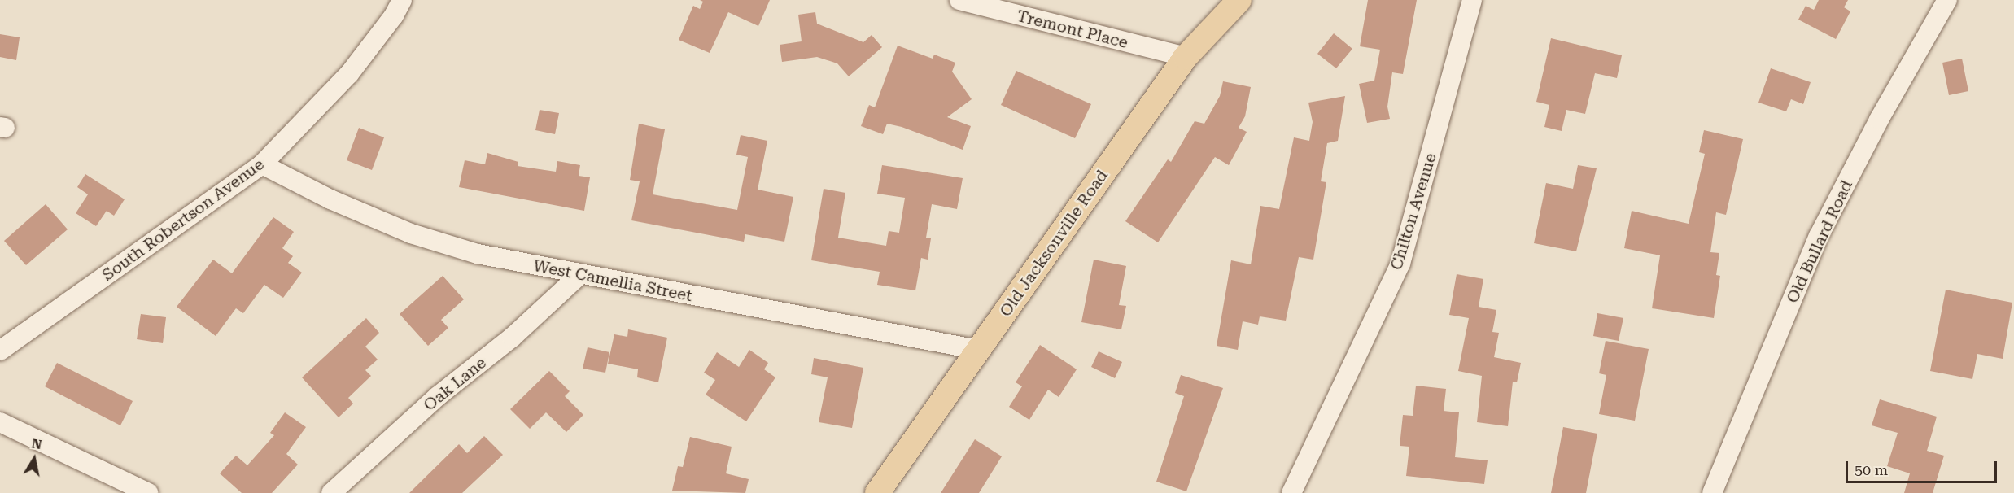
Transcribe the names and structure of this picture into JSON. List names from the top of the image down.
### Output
{
  "streets": {
    "main road": ["Old Jacksonville Road"],
    "street": [
      "Tremont Place",
      "Chilton Avenue",
      "South Robertson Avenue",
      "Old Bullard Road",
      "West Camellia Street",
      "Oak Lane"
    ]
  },
  "crossings": [
    ["Tremont Place", "Old Jacksonville Road"],
    ["South Robertson Avenue", "West Camellia Street"],
    ["Old Jacksonville Road", "West Camellia Street"],
    ["West Camellia Street", "Oak Lane"]
  ],
  "scale_bar": "50 m",
  "north": "top"
}
